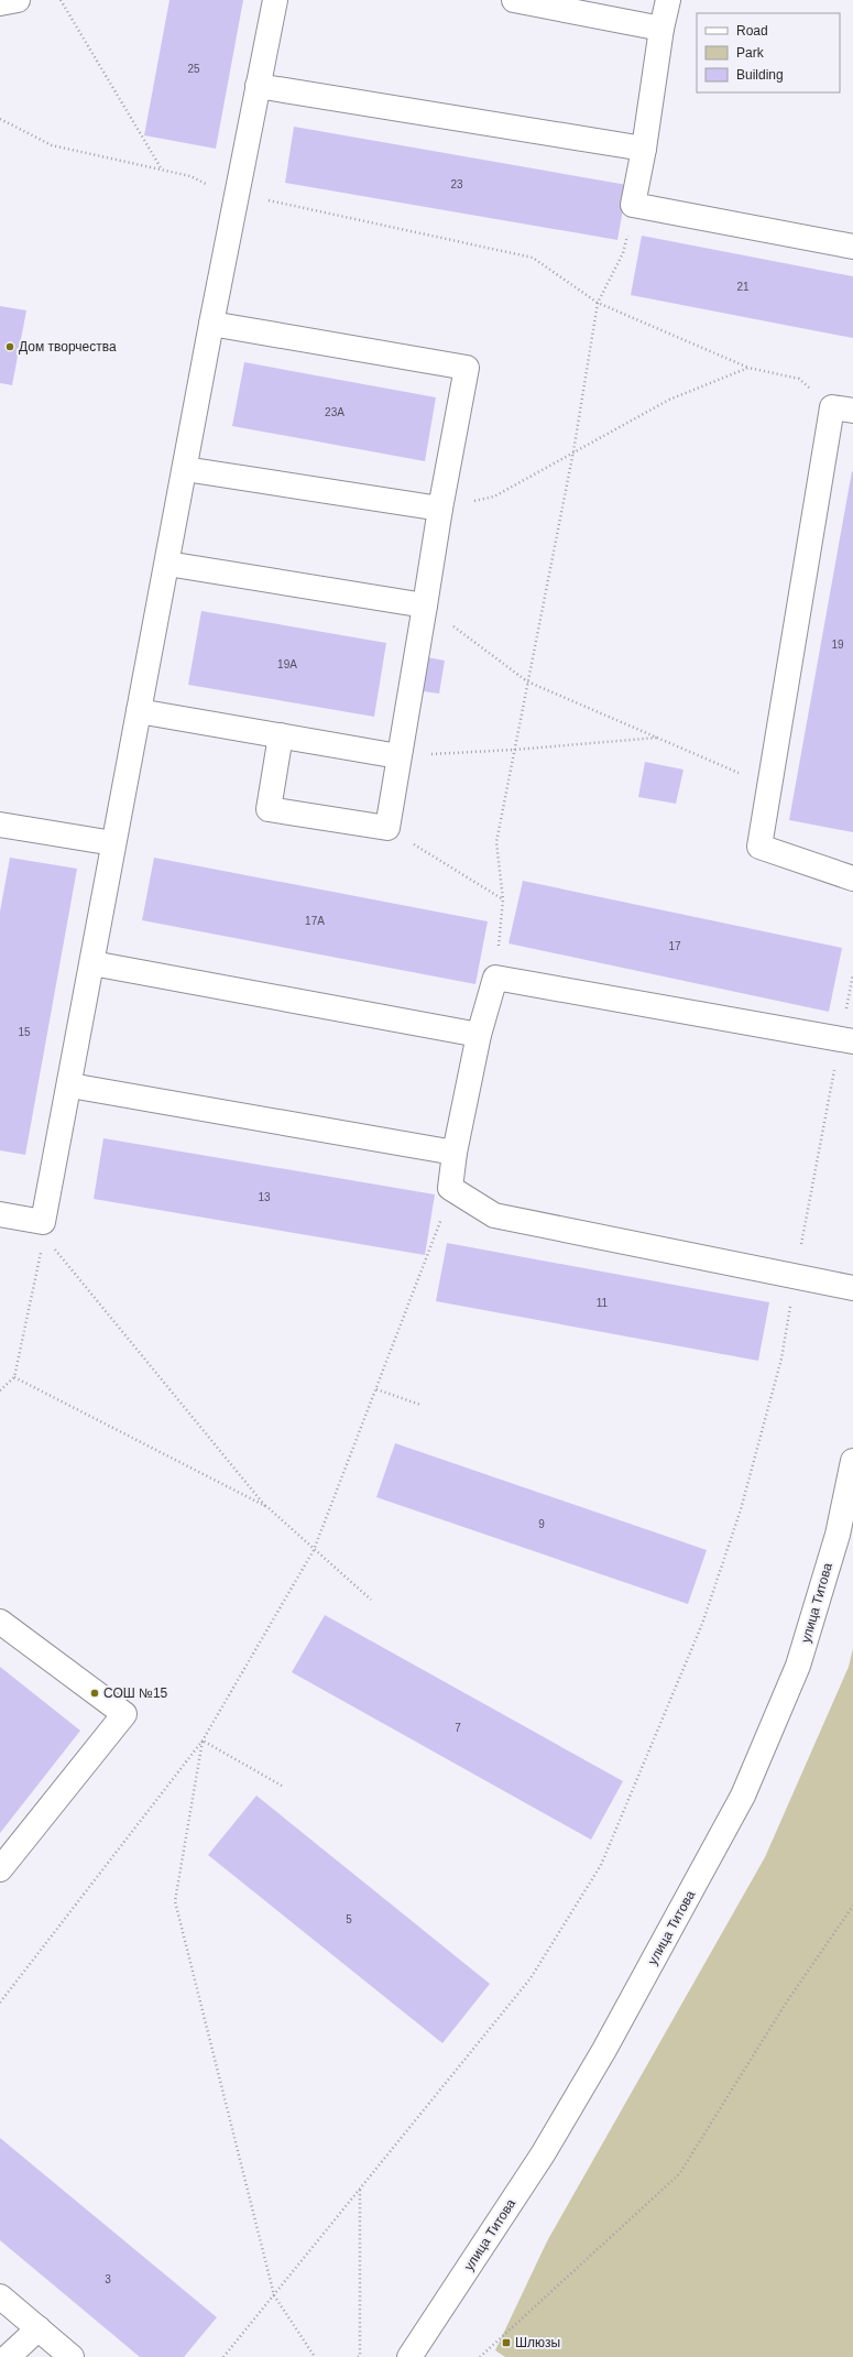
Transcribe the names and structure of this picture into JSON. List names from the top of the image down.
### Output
{
  "streets": {
    "main road": ["улица Титова"]
  },
  "places": {
    "other": ["Дом творчества", "СОШ №15"],
    "transit": ["Шлюзы"]
  },
  "house_numbers": [
    "25",
    "23",
    "21",
    "23А",
    "19",
    "19А",
    "17А",
    "17",
    "15",
    "13",
    "11",
    "9",
    "7",
    "5",
    "3"
  ],
  "legend": ["Road", "Park", "Building"]
}
